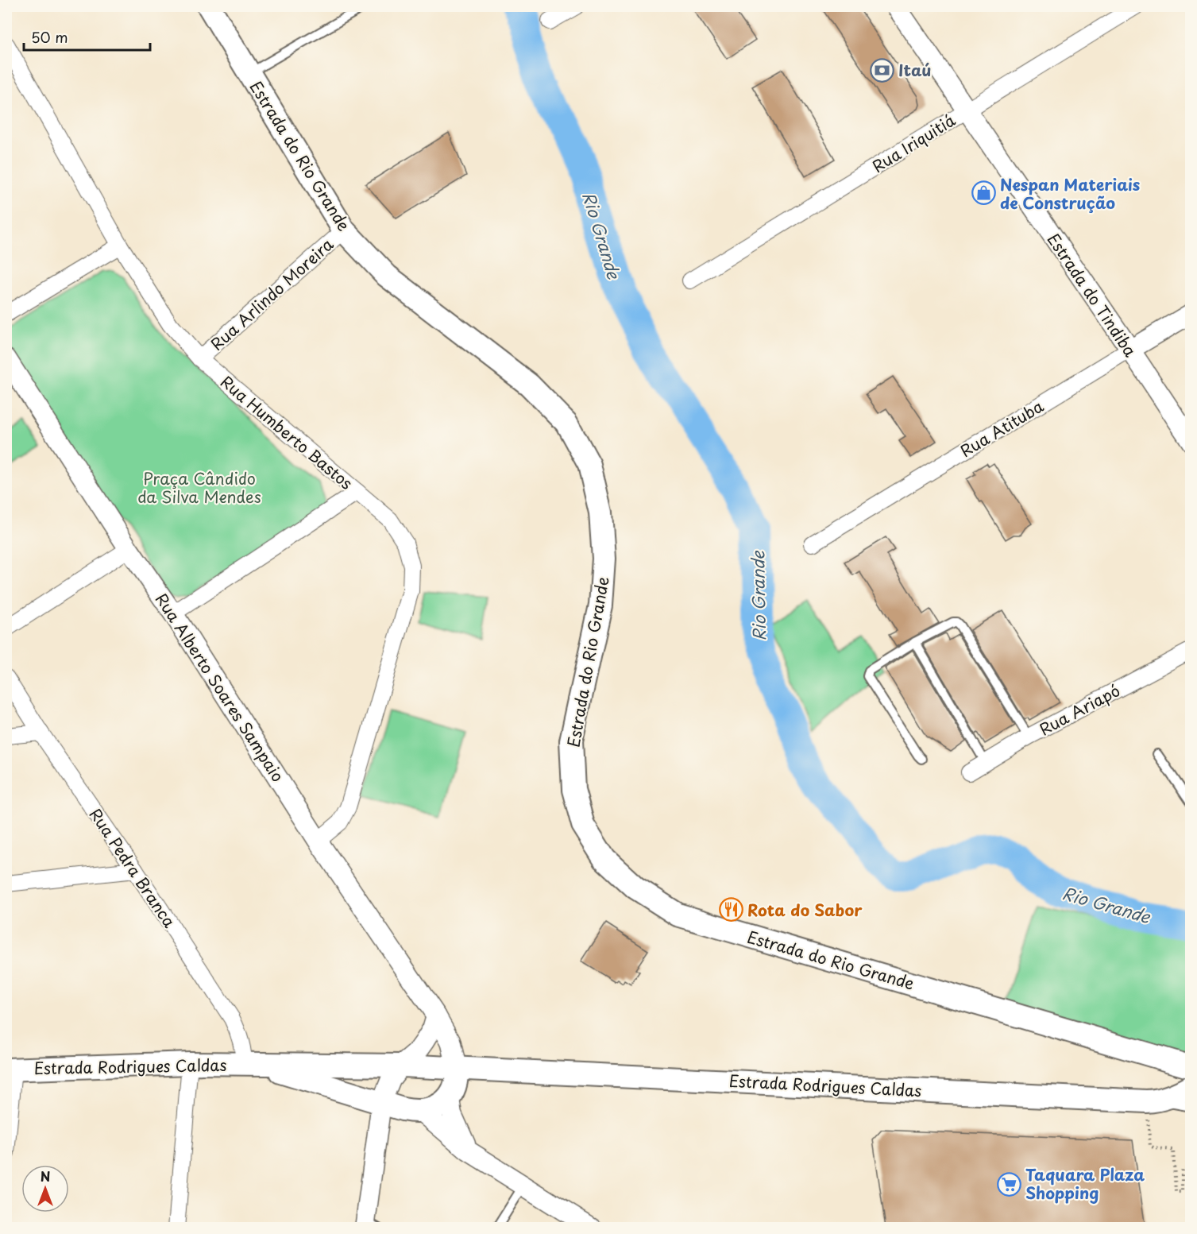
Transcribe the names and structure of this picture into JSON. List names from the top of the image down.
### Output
{
  "streets": {
    "main road": ["Estrada do Rio Grande", "Estrada Rodrigues Caldas"],
    "street": [
      "Rua Iriquitiá",
      "Rua Arlindo Moreira",
      "Estrada do Tindiba",
      "Rua Atituba",
      "Rua Humberto Bastos",
      "Rua Alberto Soares Sampaio",
      "Rua Ariapó",
      "Rua Pedra Branca"
    ]
  },
  "crossings": [
    ["Rua Iriquitiá", "Estrada do Tindiba"],
    ["Estrada do Rio Grande", "Rua Arlindo Moreira"],
    ["Rua Arlindo Moreira", "Rua Humberto Bastos"],
    ["Estrada do Tindiba", "Rua Atituba"],
    ["Rua Humberto Bastos", "Rua Alberto Soares Sampaio"],
    ["Rua Alberto Soares Sampaio", "Estrada Rodrigues Caldas"],
    ["Rua Pedra Branca", "Estrada Rodrigues Caldas"]
  ],
  "water": ["Rio Grande"],
  "parks": ["Praça Cândido da Silva Mendes"],
  "places": {
    "bank": ["Itaú"],
    "shop": ["Nespan Materiais de Construção"],
    "restaurant": ["Rota do Sabor"],
    "supermarket": ["Taquara Plaza Shopping"]
  },
  "scale_bar": "50 m",
  "north": "top"
}
